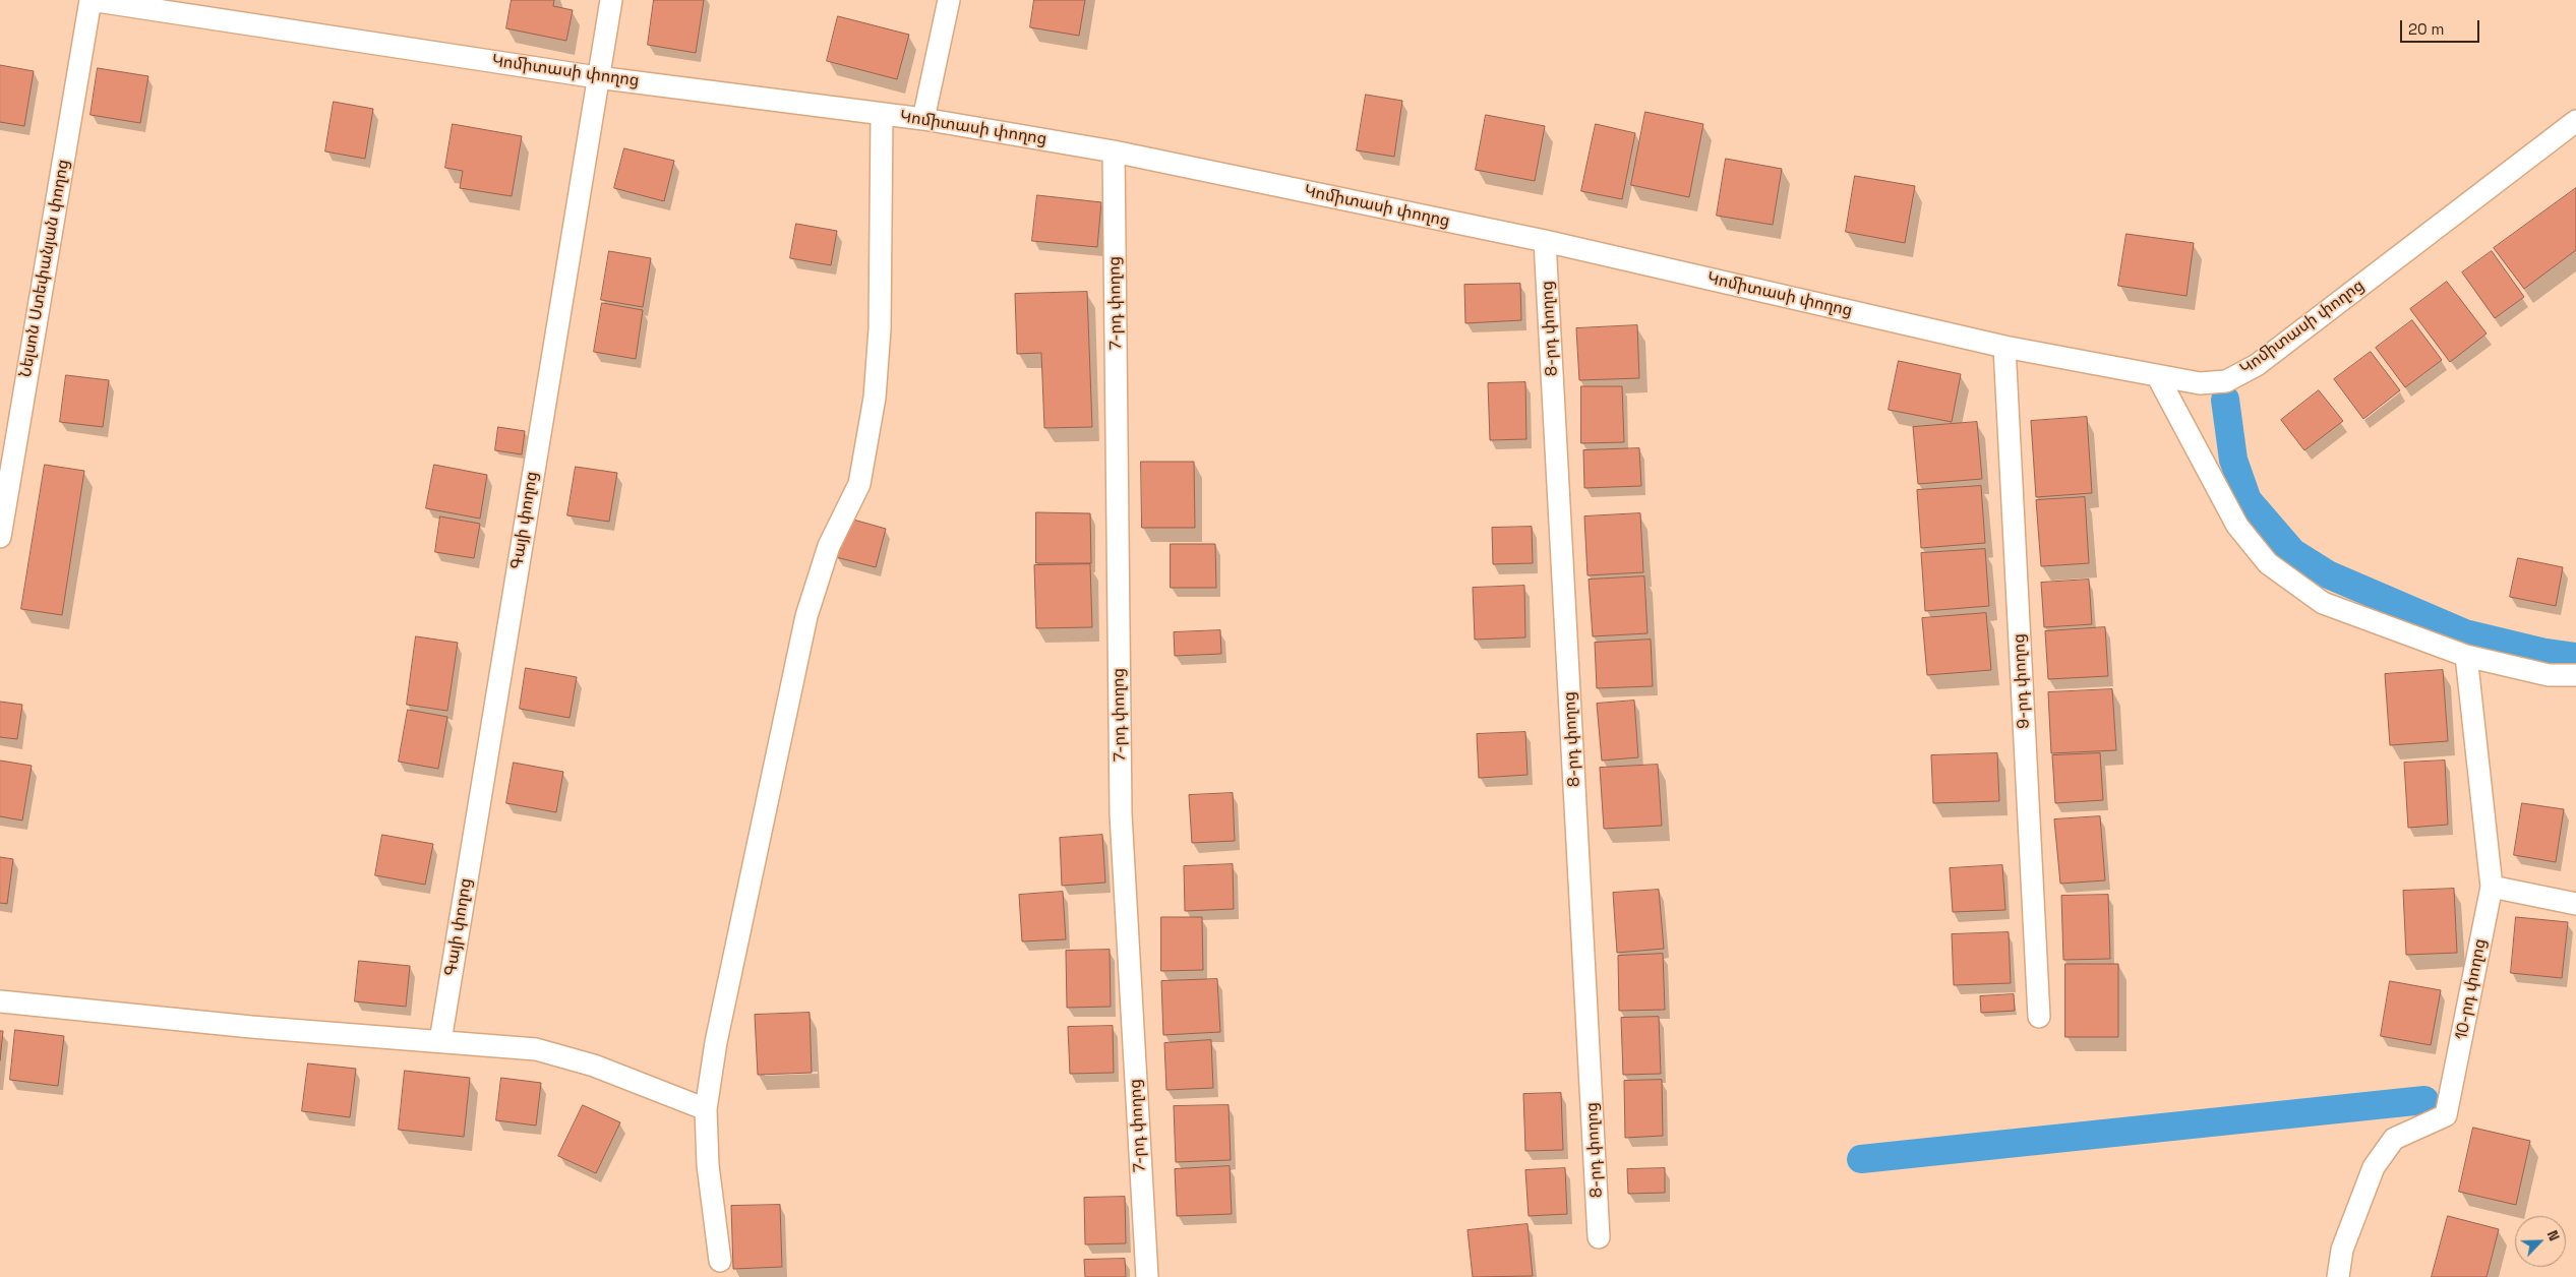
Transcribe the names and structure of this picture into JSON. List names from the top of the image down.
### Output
{
  "streets": {
    "street": [
      "Կոմիտասի փողոց",
      "Նելսոն Ստեփանյան փողոց",
      "7-րդ փողոց",
      "8-րդ փողոց",
      "Գայի փողոց",
      "9-րդ փողոց",
      "10-րդ փողոց"
    ]
  },
  "crossings": [
    ["Կոմիտասի փողոց", "Նելսոն Ստեփանյան փողոց"],
    ["Կոմիտասի փողոց", "7-րդ փողոց"],
    ["Կոմիտասի փողոց", "8-րդ փողոց"],
    ["Կոմիտասի փողոց", "Գայի փողոց"],
    ["Կոմիտասի փողոց", "9-րդ փողոց"]
  ],
  "scale_bar": "20 m",
  "north": "top right"
}
